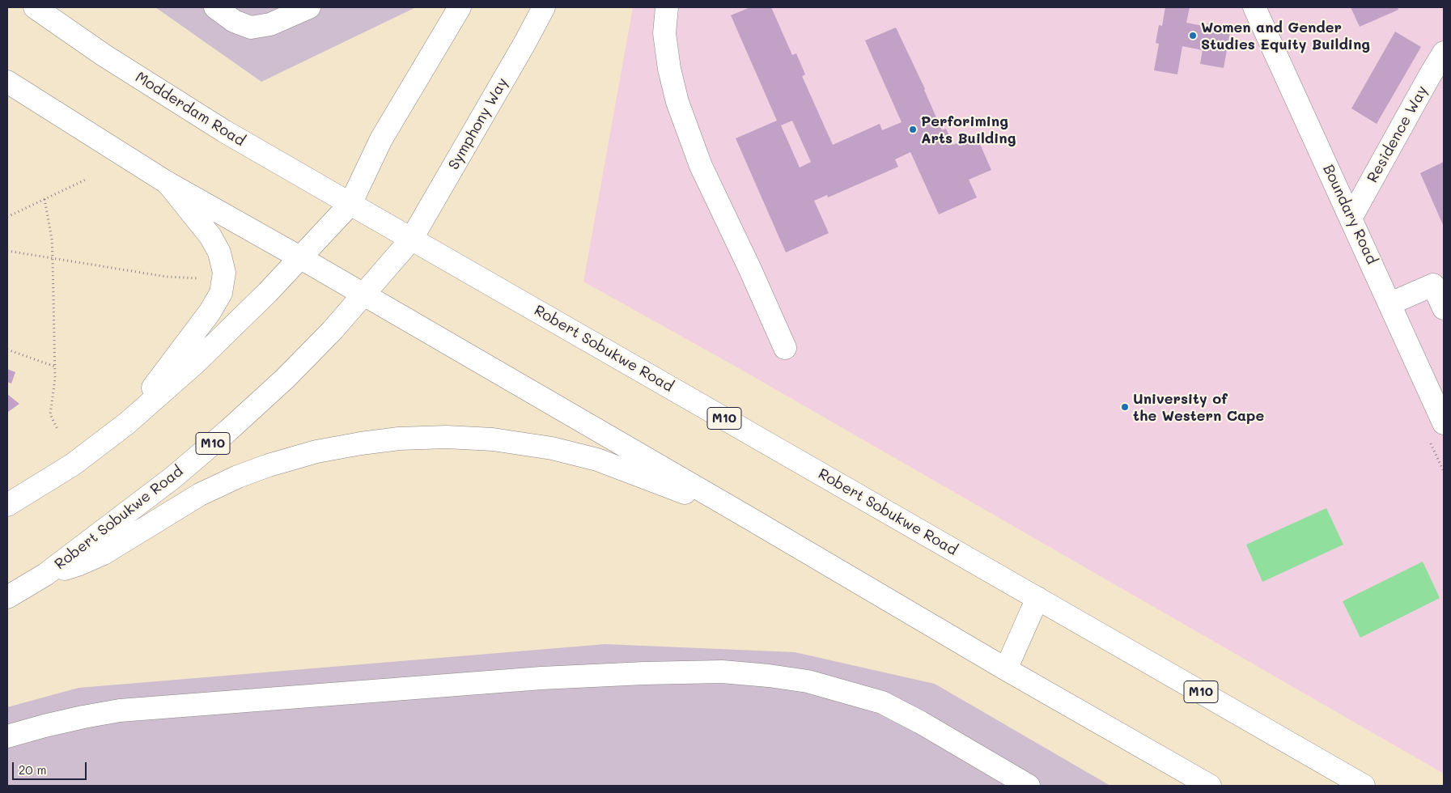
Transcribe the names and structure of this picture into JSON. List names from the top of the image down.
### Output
{
  "streets": {
    "main road": [
      "Modderdam Road",
      "Symphony Way",
      "Residence Way",
      "Boundary Road",
      "Robert Sobukwe Road",
      "M10"
    ]
  },
  "crossings": [
    ["Modderdam Road", "Robert Sobukwe Road"],
    ["Symphony Way", "Robert Sobukwe Road"],
    ["Residence Way", "Boundary Road"]
  ],
  "places": ["Women and Gender Studies Equity Building", "Perforiming Arts Building", "University of the Western Cape"],
  "scale_bar": "20 m"
}
